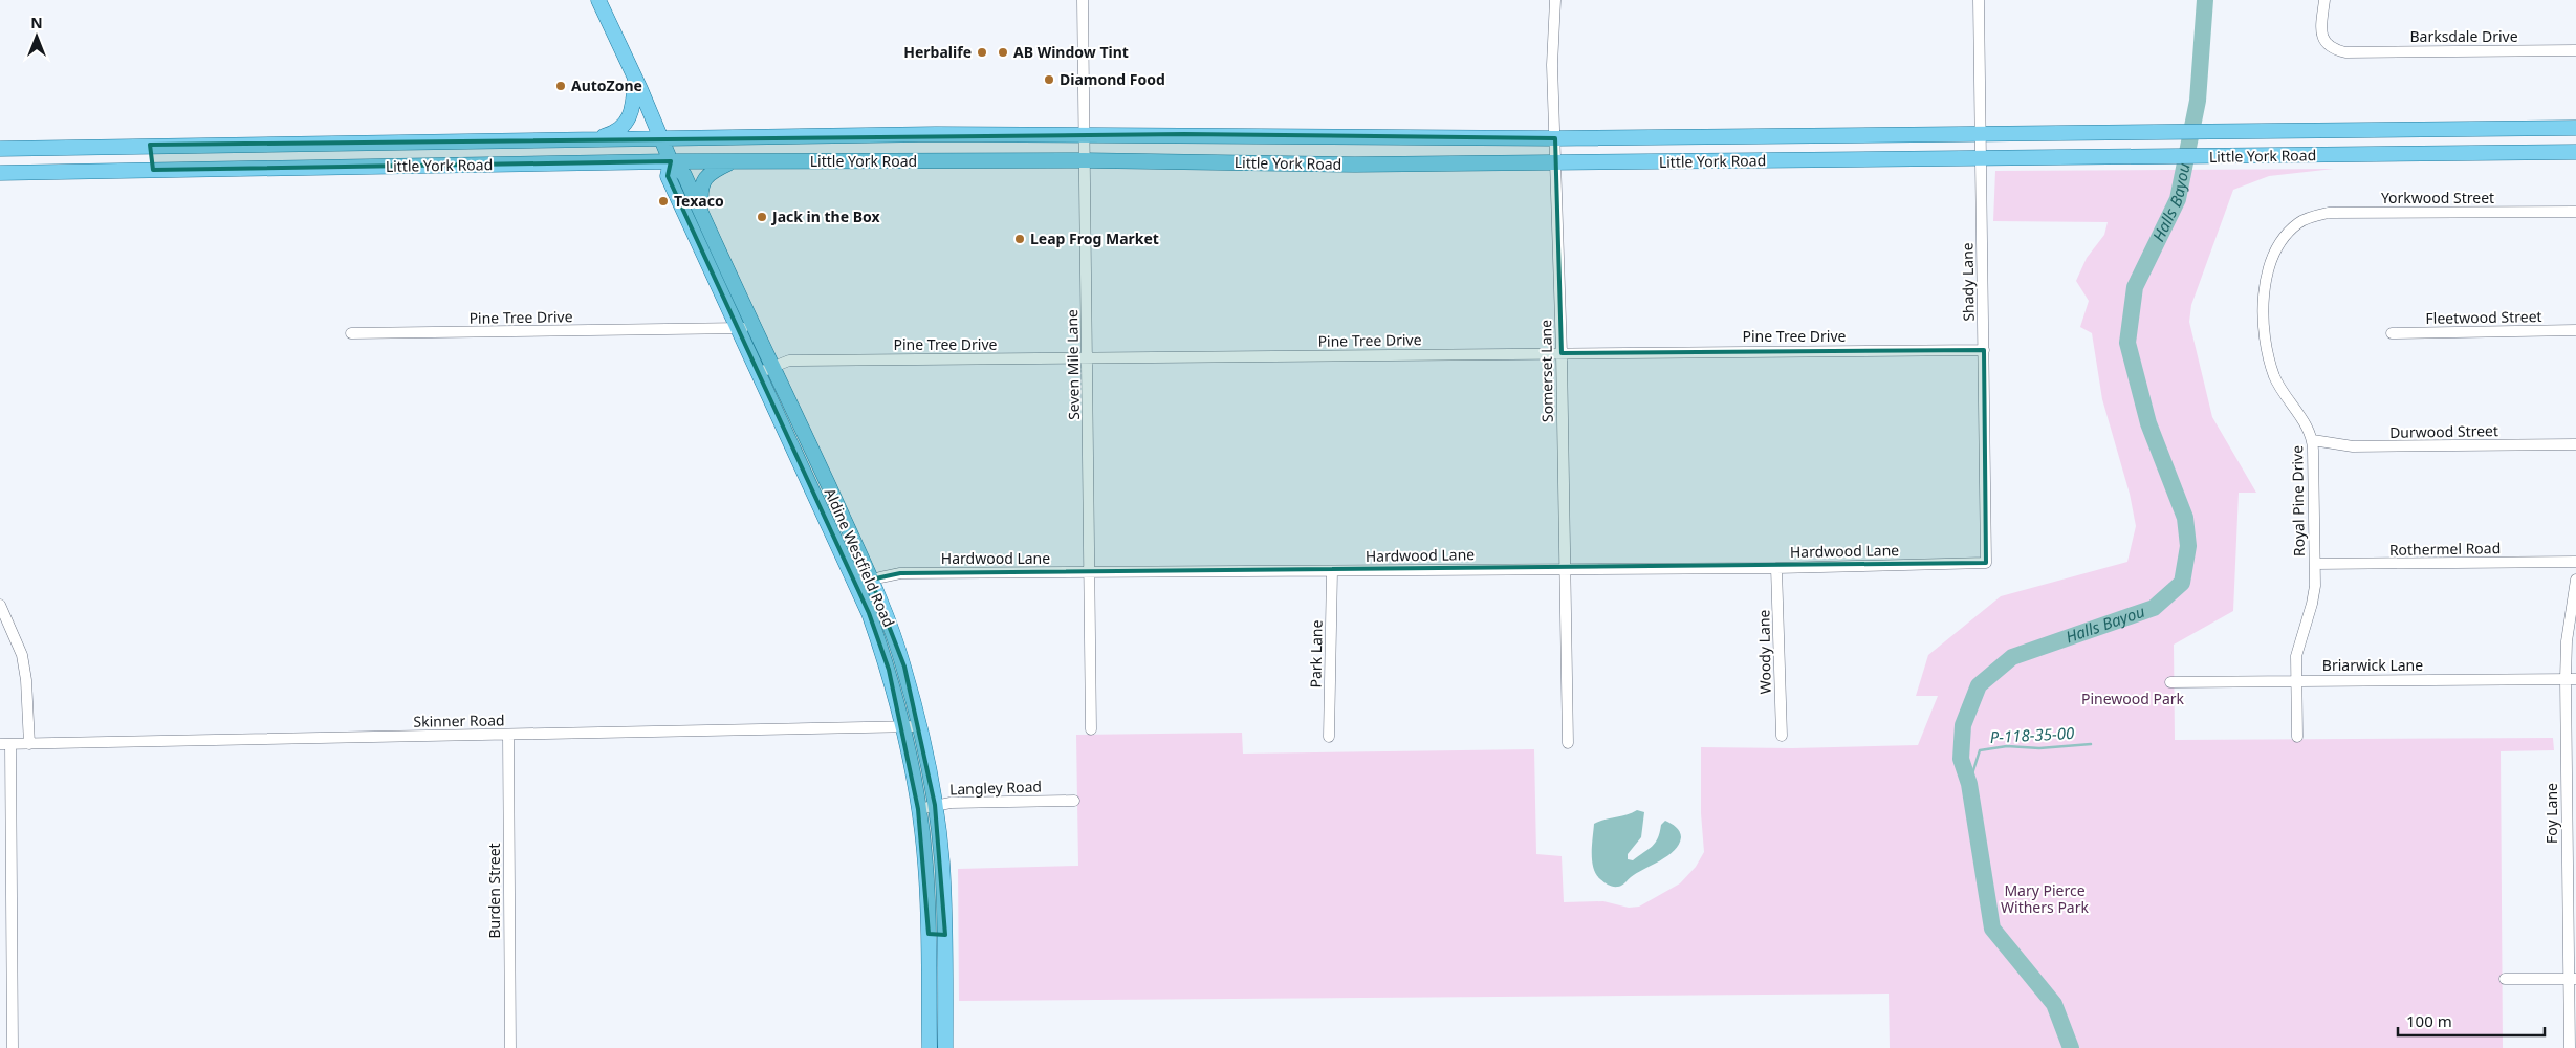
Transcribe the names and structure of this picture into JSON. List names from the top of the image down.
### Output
{
  "streets": {
    "main road": ["Little York Road", "Aldine Westfield Road"],
    "street": [
      "Barksdale Drive",
      "Yorkwood Street",
      "Shady Lane",
      "Pine Tree Drive",
      "Fleetwood Street",
      "Seven Mile Lane",
      "Somerset Lane",
      "Durwood Street",
      "Royal Pine Drive",
      "Rothermel Road",
      "Hardwood Lane",
      "Woody Lane",
      "Park Lane",
      "Briarwick Lane",
      "Skinner Road",
      "Langley Road",
      "Foy Lane",
      "Burden Street"
    ]
  },
  "crossings": [
    ["Little York Road", "Shady Lane"],
    ["Little York Road", "Seven Mile Lane"],
    ["Little York Road", "Somerset Lane"],
    ["Little York Road", "Aldine Westfield Road"],
    ["Yorkwood Street", "Royal Pine Drive"],
    ["Shady Lane", "Pine Tree Drive"],
    ["Shady Lane", "Hardwood Lane"],
    ["Pine Tree Drive", "Seven Mile Lane"],
    ["Pine Tree Drive", "Somerset Lane"],
    ["Pine Tree Drive", "Aldine Westfield Road"],
    ["Seven Mile Lane", "Hardwood Lane"],
    ["Somerset Lane", "Hardwood Lane"],
    ["Durwood Street", "Royal Pine Drive"],
    ["Royal Pine Drive", "Rothermel Road"],
    ["Royal Pine Drive", "Briarwick Lane"],
    ["Hardwood Lane", "Aldine Westfield Road"],
    ["Hardwood Lane", "Woody Lane"],
    ["Hardwood Lane", "Park Lane"],
    ["Aldine Westfield Road", "Skinner Road"],
    ["Aldine Westfield Road", "Langley Road"],
    ["Briarwick Lane", "Foy Lane"],
    ["Skinner Road", "Burden Street"]
  ],
  "water": ["Halls Bayou", "P-118-35-00"],
  "parks": ["Pinewood Park", "Mary Pierce Withers Park"],
  "places": [
    "Herbalife",
    "AB Window Tint",
    "Diamond Food",
    "AutoZone",
    "Texaco",
    "Jack in the Box",
    "Leap Frog Market"
  ],
  "scale_bar": "100 m",
  "north": "top"
}
